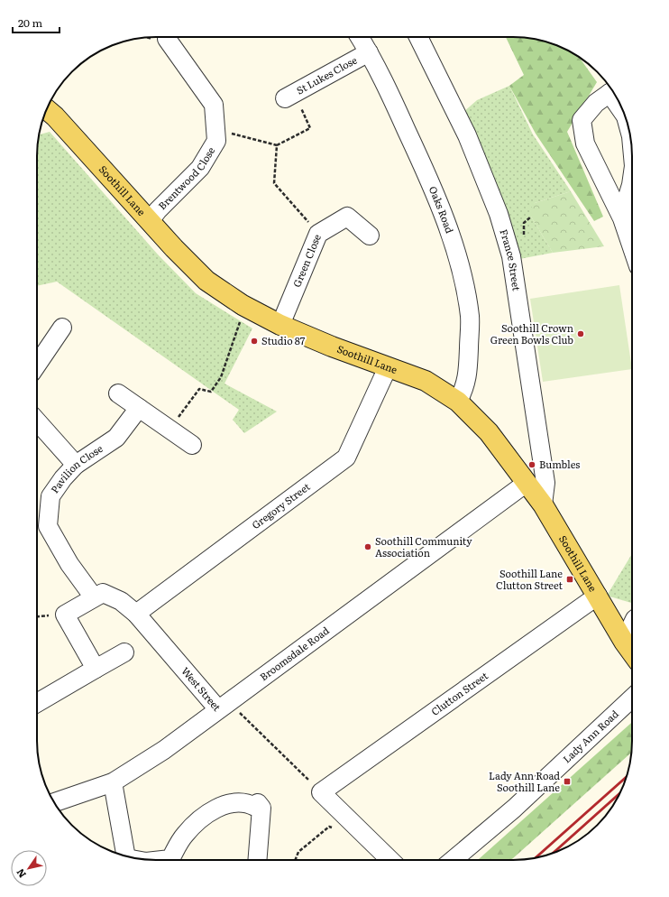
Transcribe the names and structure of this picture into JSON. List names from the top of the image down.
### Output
{
  "streets": {
    "main road": ["Soothill Lane"],
    "street": [
      "St Lukes Close",
      "Brentwood Close",
      "Oaks Road",
      "France Street",
      "Green Close",
      "Pavilion Close",
      "Gregory Street",
      "Broomsdale Road",
      "West Street",
      "Clutton Street",
      "Lady Ann Road"
    ]
  },
  "crossings": [
    ["St Lukes Close", "Oaks Road"],
    ["Brentwood Close", "Soothill Lane"],
    ["Soothill Lane", "Oaks Road"],
    ["Soothill Lane", "France Street"],
    ["Soothill Lane", "Green Close"],
    ["Soothill Lane", "Gregory Street"],
    ["Soothill Lane", "Broomsdale Road"],
    ["Soothill Lane", "Clutton Street"],
    ["Pavilion Close", "West Street"],
    ["Gregory Street", "West Street"],
    ["Broomsdale Road", "West Street"],
    ["West Street", "Clutton Street"]
  ],
  "places": {
    "other": [
      "Soothill Crown Green Bowls Club",
      "Studio 87",
      "Bumbles",
      "Soothill Community Association"
    ],
    "transit": ["Soothill Lane Clutton Street", "Lady Ann Road Soothill Lane"]
  },
  "scale_bar": "20 m",
  "north": "bottom left"
}
